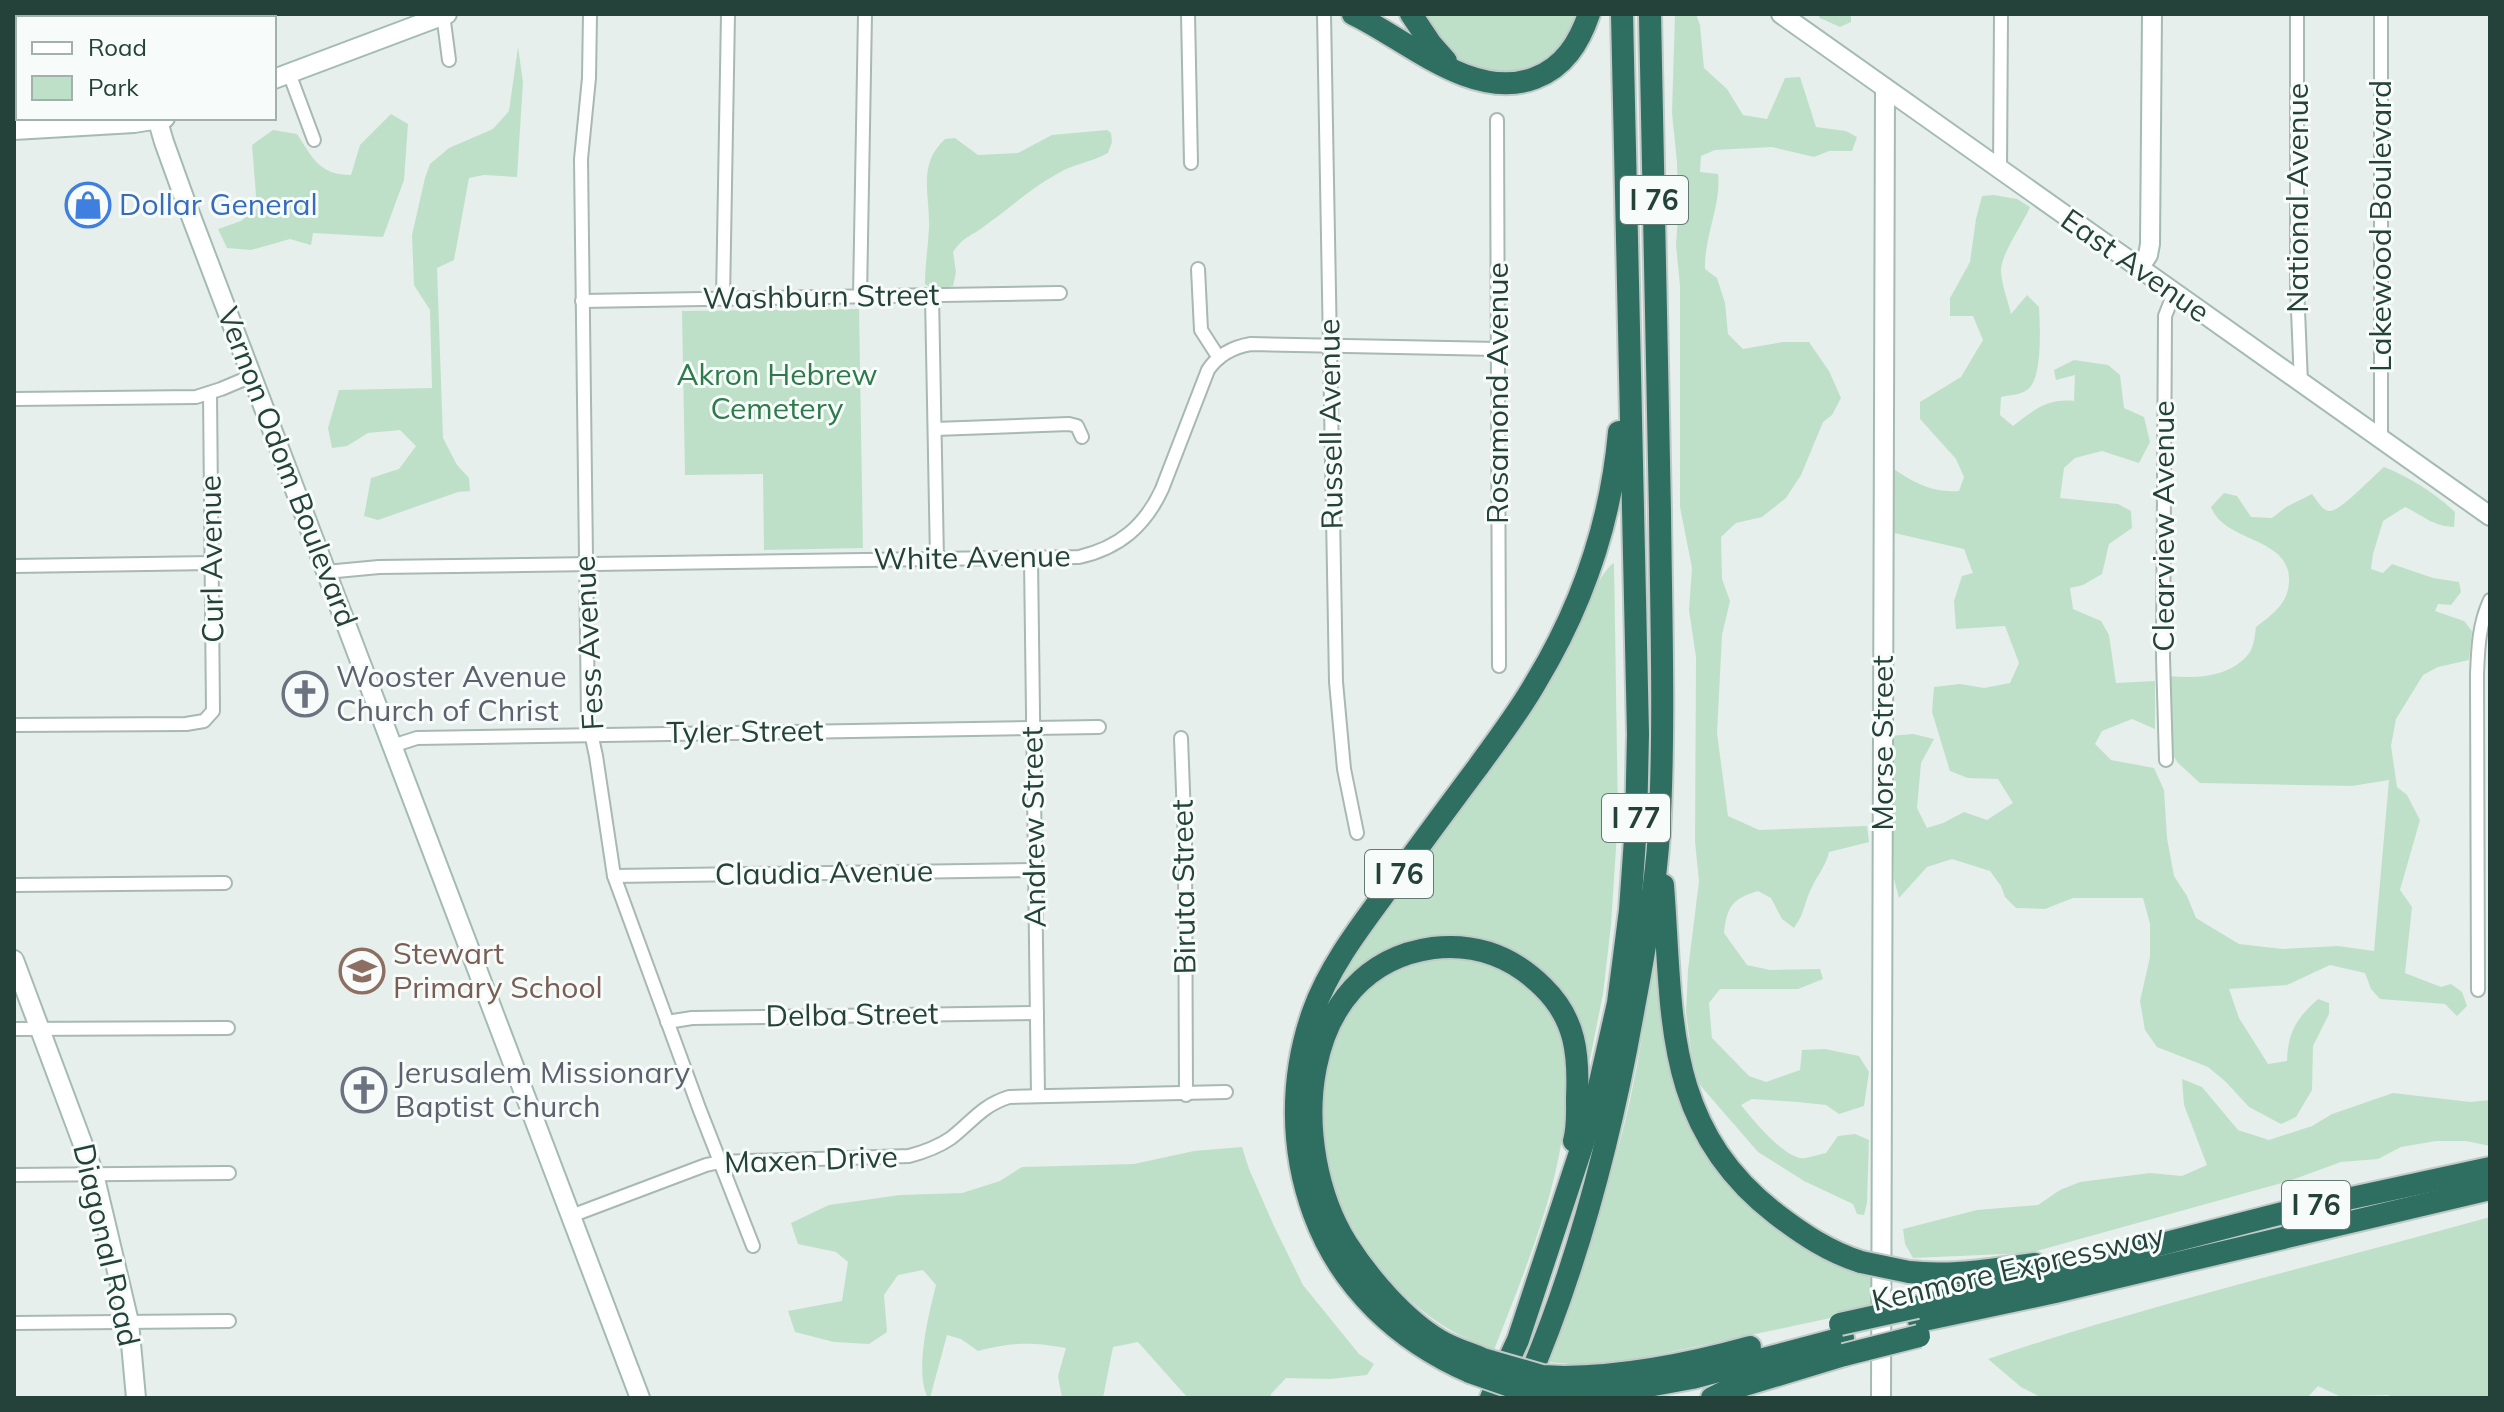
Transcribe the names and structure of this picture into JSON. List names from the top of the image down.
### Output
{
  "streets": {
    "highway": ["I 76", "I 77", "Kenmore Expressway"],
    "street": [
      "National Avenue",
      "Lakewood Boulevard",
      "East Avenue",
      "Washburn Street",
      "Rosamond Avenue",
      "Russell Avenue",
      "Vernon Odom Boulevard",
      "Clearview Avenue",
      "White Avenue",
      "Curl Avenue",
      "Fess Avenue",
      "Tyler Street",
      "Morse Street",
      "Andrew Street",
      "Claudia Avenue",
      "Biruta Street",
      "Delba Street",
      "Maxen Drive",
      "Diagonal Road"
    ]
  },
  "crossings": [
    ["National Avenue", "East Avenue"],
    ["I 76", "I 77"],
    ["I 76", "Kenmore Expressway"],
    ["Lakewood Boulevard", "East Avenue"],
    ["East Avenue", "Clearview Avenue"],
    ["East Avenue", "Morse Street"],
    ["Washburn Street", "Fess Avenue"],
    ["Vernon Odom Boulevard", "White Avenue"],
    ["Vernon Odom Boulevard", "Tyler Street"],
    ["Vernon Odom Boulevard", "Maxen Drive"],
    ["White Avenue", "Fess Avenue"],
    ["White Avenue", "Andrew Street"],
    ["Fess Avenue", "Tyler Street"],
    ["Fess Avenue", "Claudia Avenue"],
    ["Fess Avenue", "Delba Street"],
    ["Fess Avenue", "Maxen Drive"],
    ["Tyler Street", "Andrew Street"],
    ["Andrew Street", "Claudia Avenue"],
    ["Andrew Street", "Delba Street"],
    ["Andrew Street", "Maxen Drive"],
    ["Biruta Street", "Maxen Drive"]
  ],
  "parks": ["Akron Hebrew Cemetery"],
  "places": {
    "shop": ["Dollar General"],
    "church": ["Wooster Avenue Church of Christ", "Jerusalem Missionary Baptist Church"],
    "school or university": ["Stewart Primary School"]
  },
  "legend": ["Road", "Park"]
}
